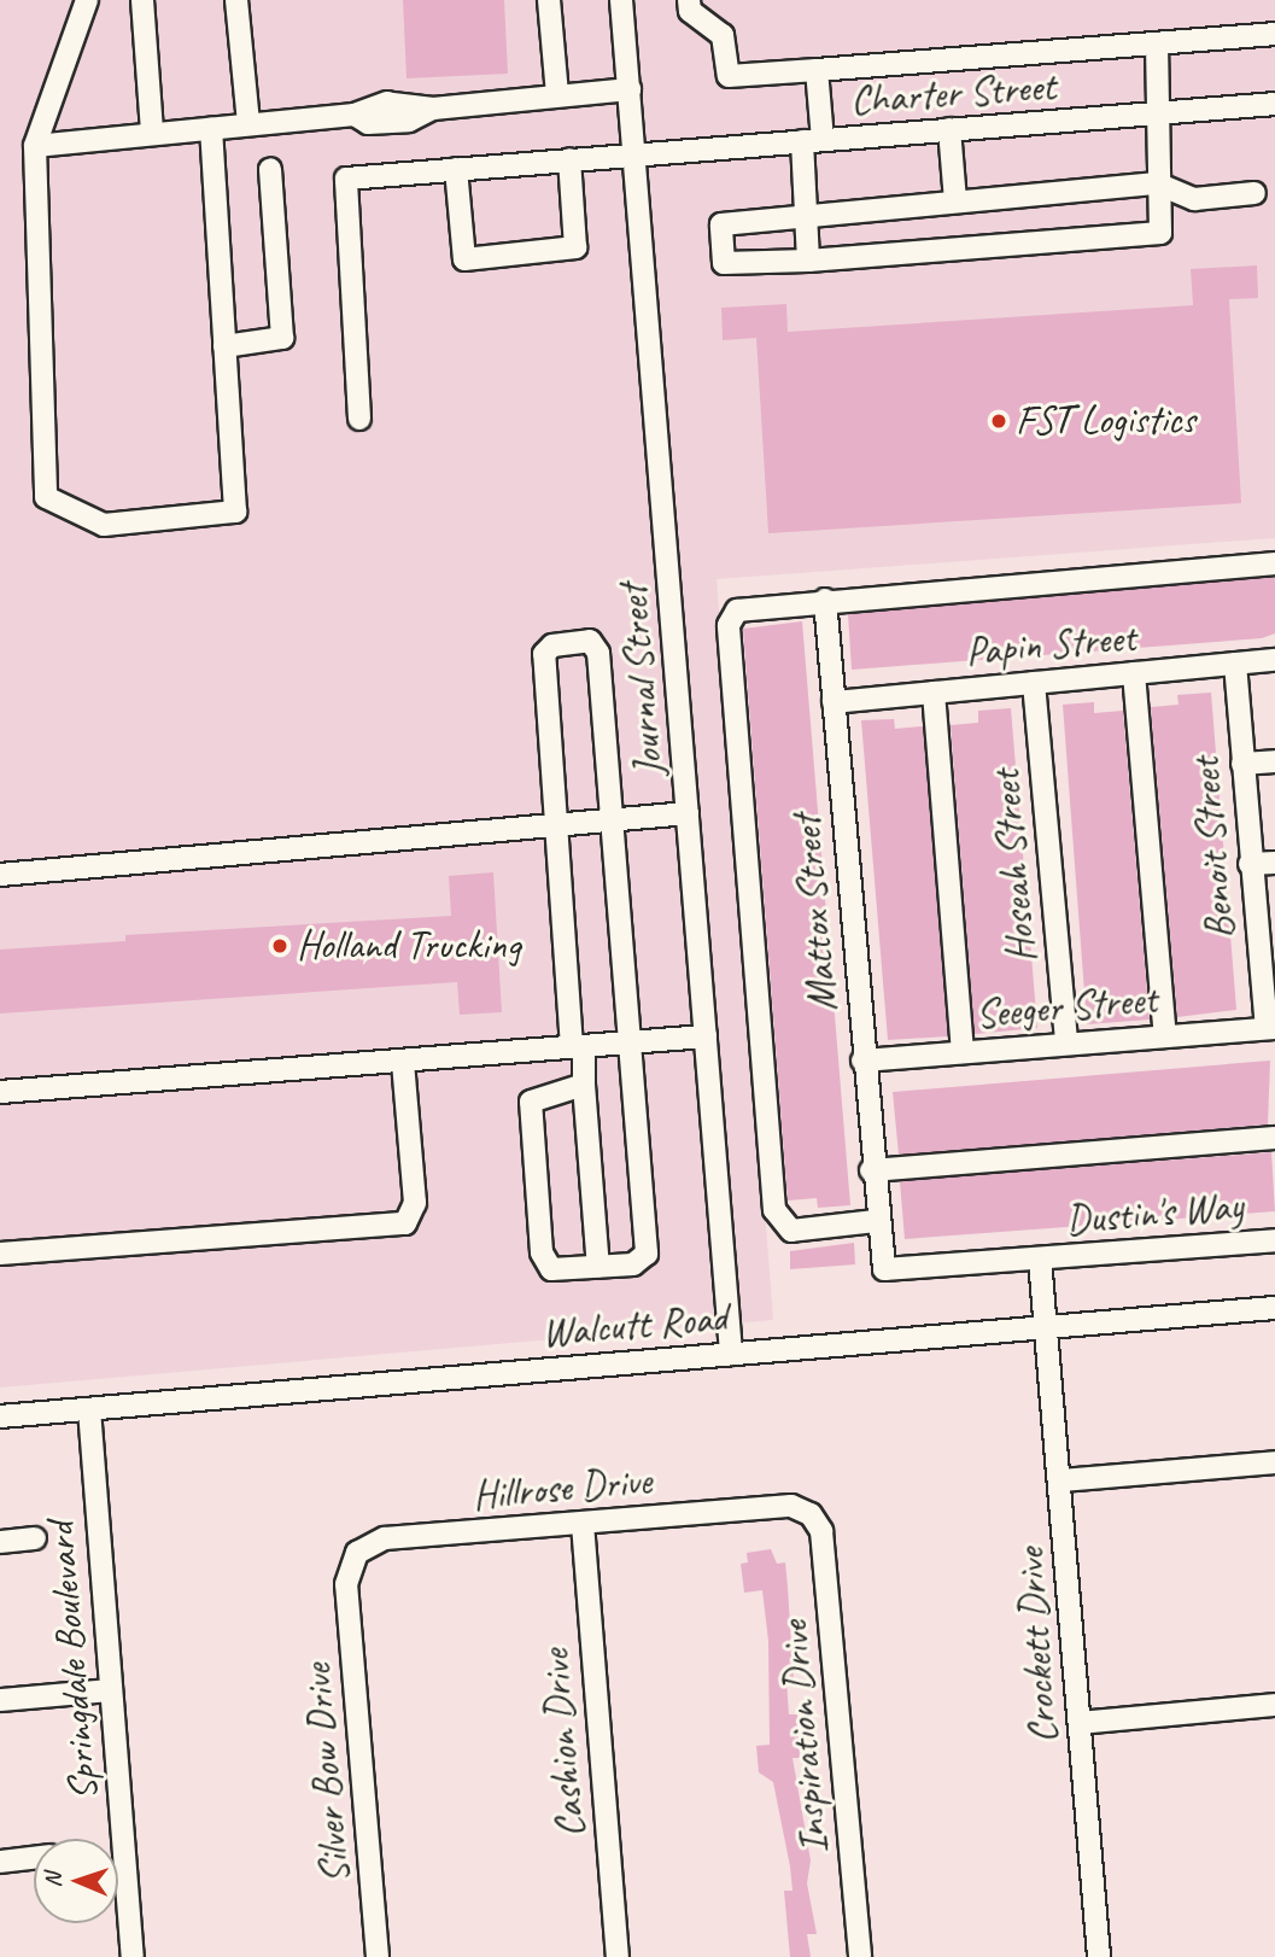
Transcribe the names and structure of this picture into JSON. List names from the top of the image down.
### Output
{
  "streets": {
    "street": [
      "Charter Street",
      "Papin Street",
      "Journal Street",
      "Benoit Street",
      "Hoseah Street",
      "Mattox Street",
      "Seeger Street",
      "Dustin's Way",
      "Walcutt Road",
      "Hillrose Drive",
      "Crockett Drive",
      "Springdale Boulevard",
      "Inspiration Drive",
      "Cashion Drive",
      "Silver Bow Drive"
    ]
  },
  "crossings": [
    ["Charter Street", "Journal Street"],
    ["Papin Street", "Benoit Street"],
    ["Papin Street", "Hoseah Street"],
    ["Papin Street", "Mattox Street"],
    ["Journal Street", "Walcutt Road"],
    ["Benoit Street", "Seeger Street"],
    ["Hoseah Street", "Seeger Street"],
    ["Mattox Street", "Seeger Street"],
    ["Mattox Street", "Dustin's Way"],
    ["Dustin's Way", "Walcutt Road"],
    ["Dustin's Way", "Crockett Drive"],
    ["Walcutt Road", "Crockett Drive"],
    ["Walcutt Road", "Springdale Boulevard"],
    ["Hillrose Drive", "Inspiration Drive"],
    ["Hillrose Drive", "Cashion Drive"],
    ["Hillrose Drive", "Silver Bow Drive"]
  ],
  "places": ["FST Logistics", "Holland Trucking"],
  "north": "left"
}
